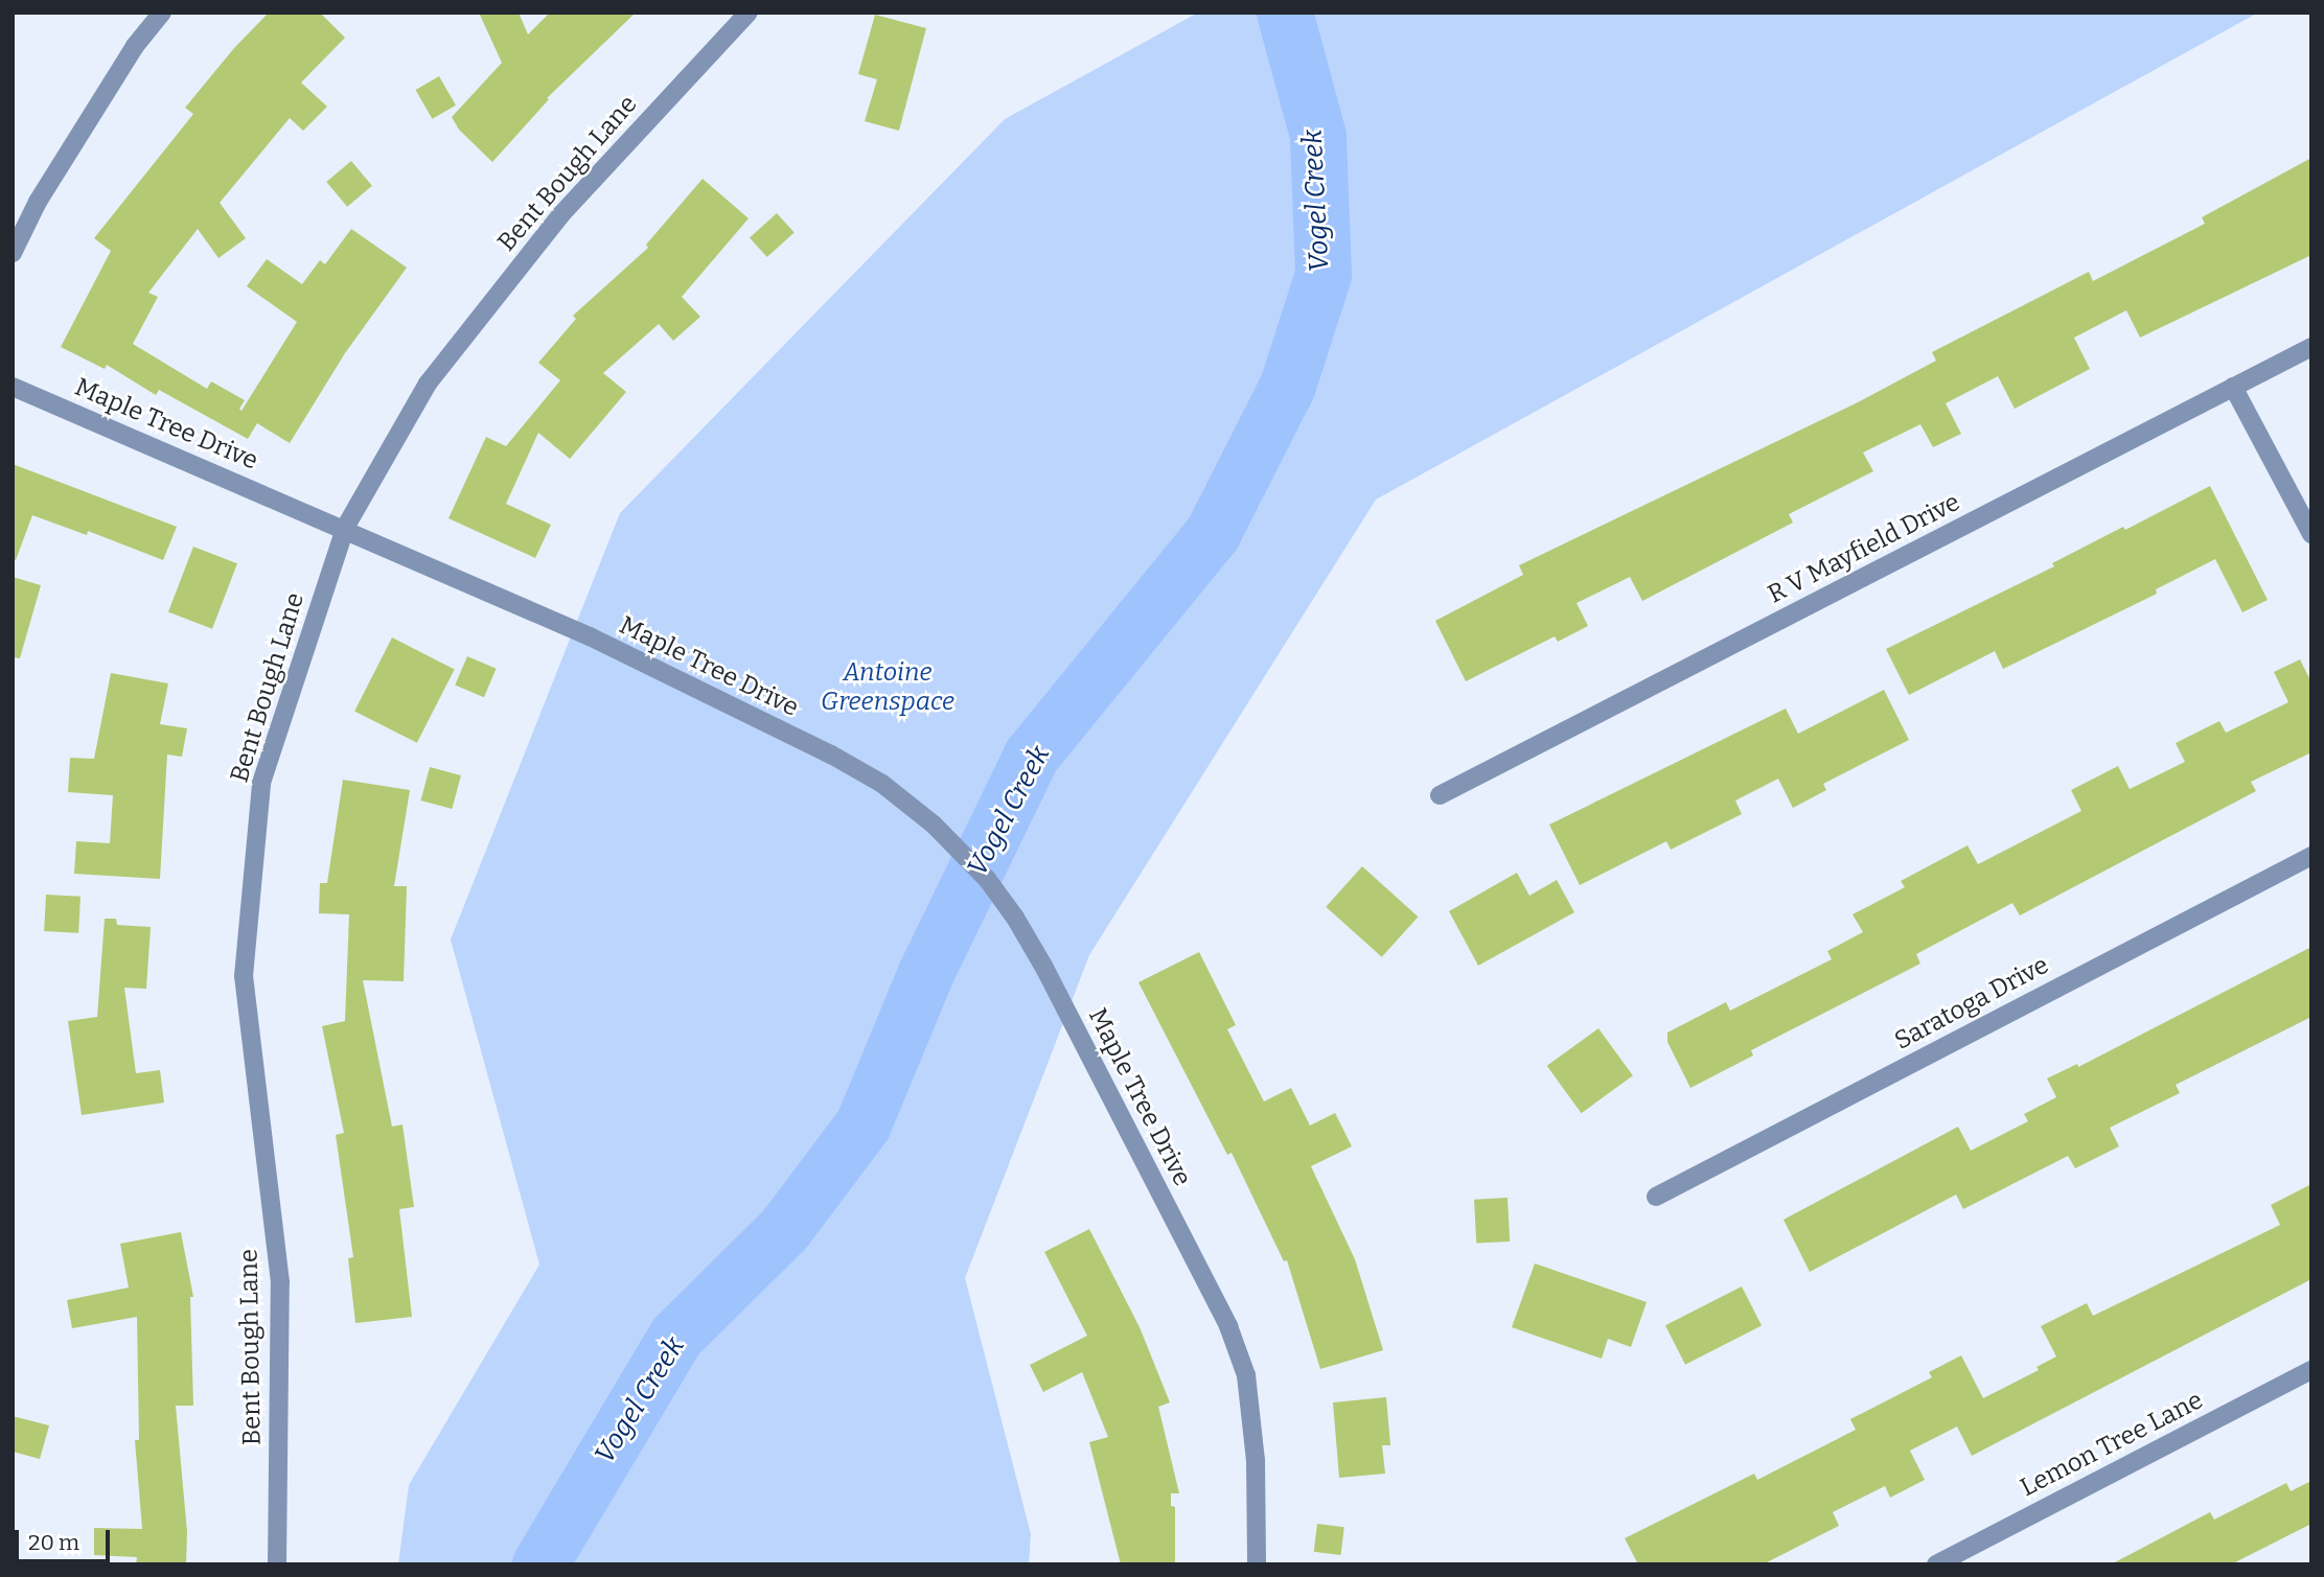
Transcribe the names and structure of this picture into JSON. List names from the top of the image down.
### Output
{
  "streets": {
    "street": [
      "Bent Bough Lane",
      "Maple Tree Drive",
      "R V Mayfield Drive",
      "Saratoga Drive",
      "Lemon Tree Lane"
    ]
  },
  "crossings": [
    ["Bent Bough Lane", "Maple Tree Drive"]
  ],
  "water": ["Vogel Creek"],
  "parks": ["Antoine Greenspace"],
  "scale_bar": "20 m"
}
